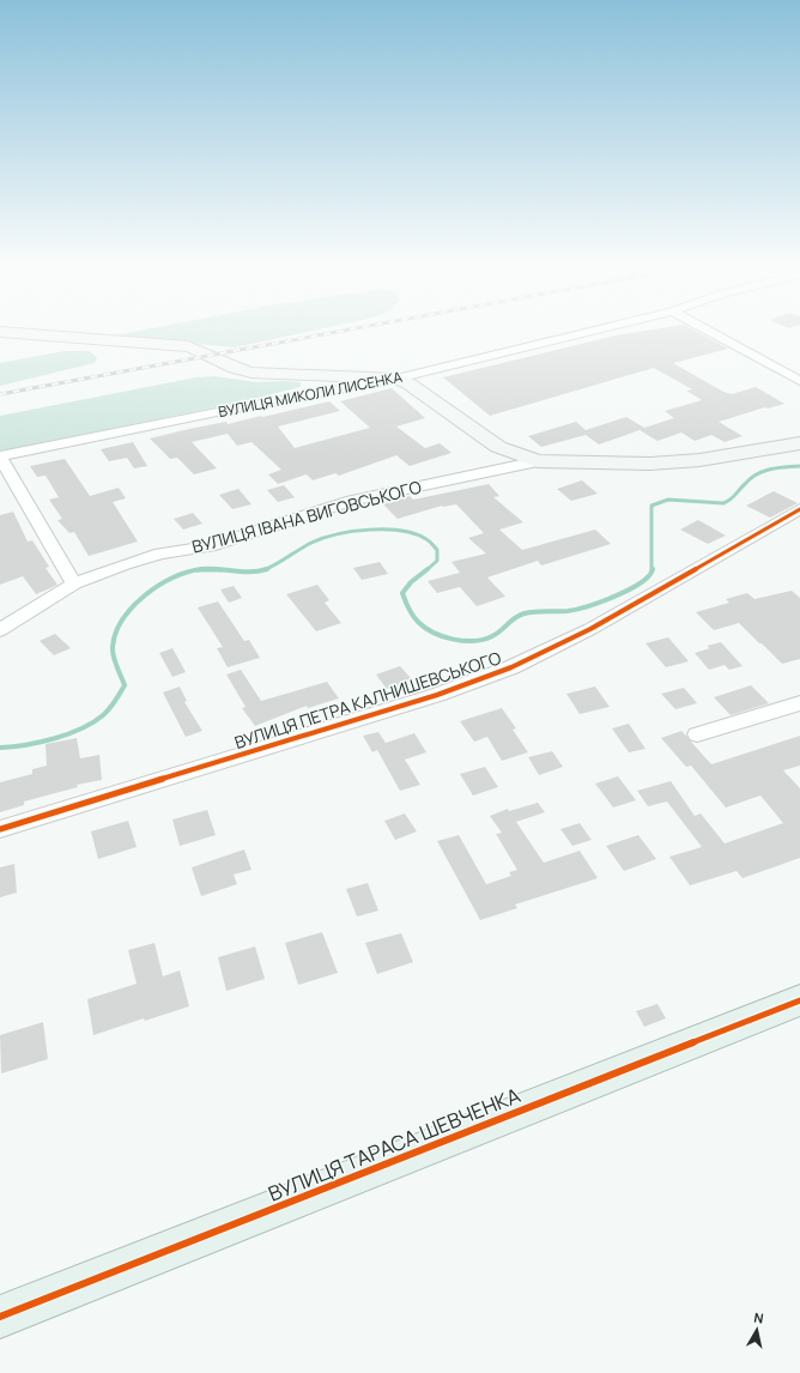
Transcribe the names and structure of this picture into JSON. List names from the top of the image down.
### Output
{
  "streets": {
    "main road": ["ВУЛИЦЯ ІВАНА ВИГОВСЬКОГО", "ВУЛИЦЯ ТАРАСА ШЕВЧЕНКА"],
    "street": ["ВУЛИЦЯ МИКОЛИ ЛИСЕНКА", "ВУЛИЦЯ ПЕТРА КАЛНИШЕВСЬКОГО"]
  },
  "north": "top"
}
